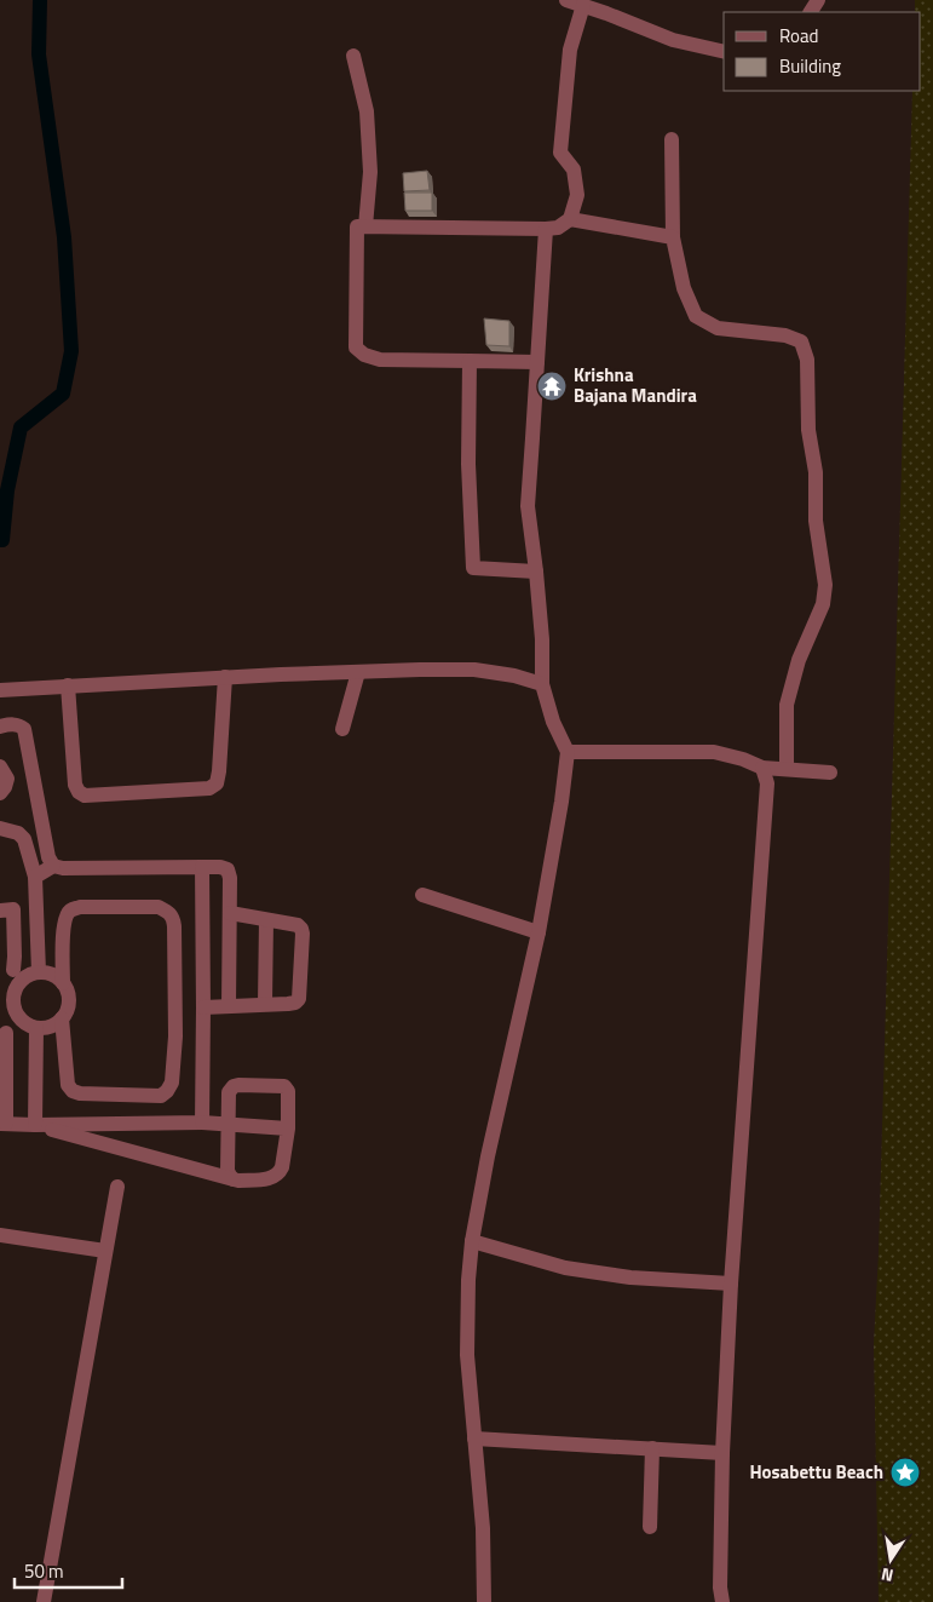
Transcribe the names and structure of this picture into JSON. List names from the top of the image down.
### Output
{
  "places": {
    "temple": ["Krishna Bajana Mandira"],
    "place": ["Hosabettu Beach"]
  },
  "legend": ["Road", "Building"],
  "scale_bar": "50 m",
  "north": "bottom"
}
